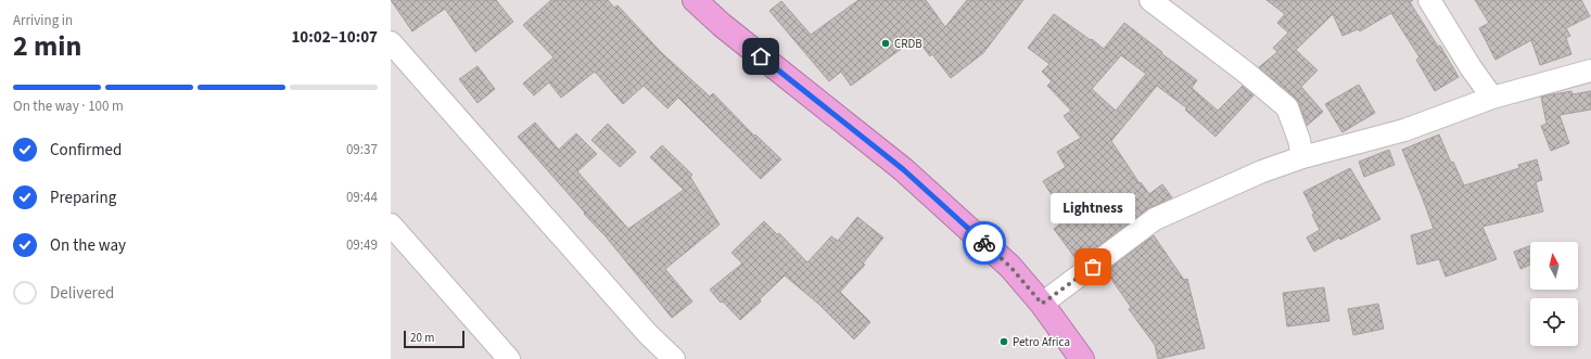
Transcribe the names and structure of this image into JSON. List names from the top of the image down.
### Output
{
  "places": ["CRDB", "Lightness", "Petro Africa"],
  "scale_bar": "20 m",
  "north": "top",
  "page": {
    "heading": ["2 min", "Arriving in", "10:02–10:07"],
    "bar": "On the way · 100 m",
    "list": [
      ["Confirmed", "09:37"],
      ["Preparing", "09:44"],
      ["On the way", "09:49"],
      "Delivered"
    ],
    "bubble": "Lightness",
    "scale": "20 m"
  }
}
